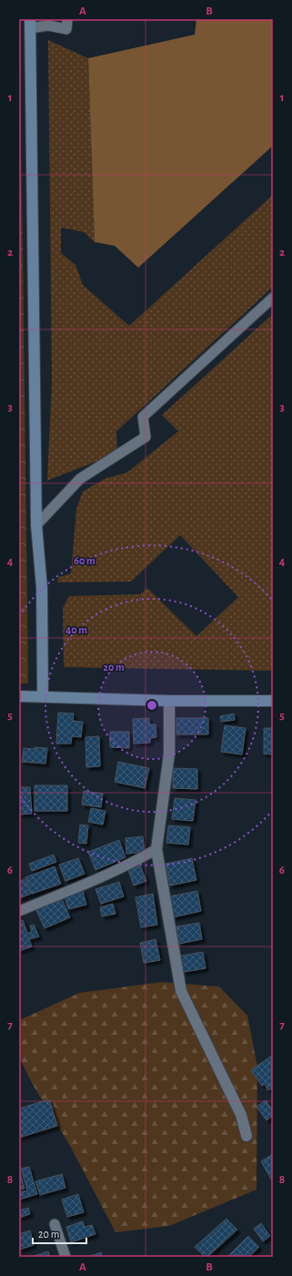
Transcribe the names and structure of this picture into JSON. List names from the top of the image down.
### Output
{
  "scale_bar": "20 m",
  "grid": {
    "columns": ["A", "B"],
    "rows": [
      "1",
      "2",
      "3",
      "4",
      "5",
      "6",
      "7",
      "8"
    ]
  },
  "rings": ["60 m", "40 m", "20 m"]
}
